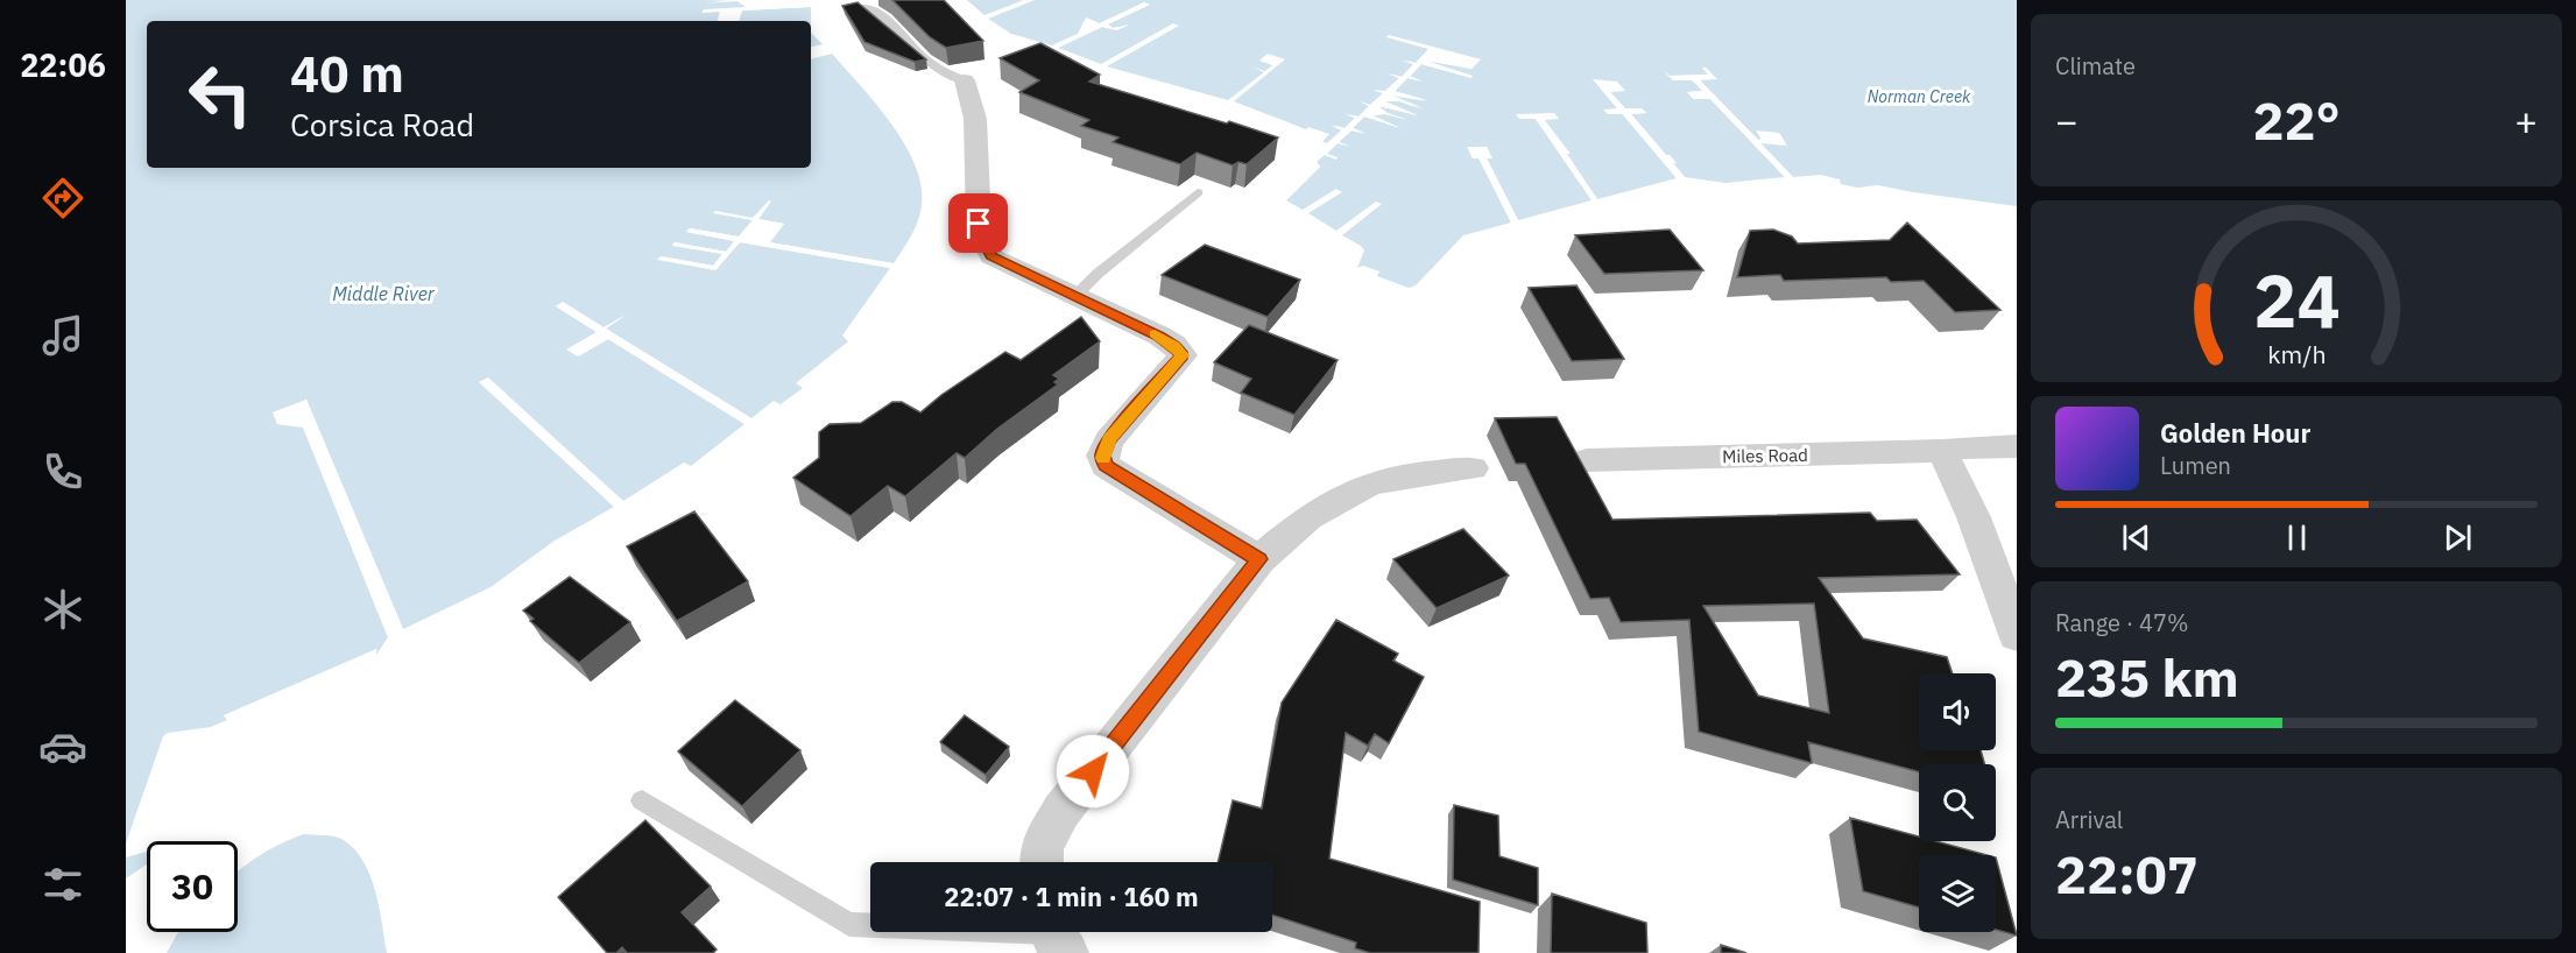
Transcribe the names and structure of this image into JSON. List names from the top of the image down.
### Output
{
  "streets": {
    "street": ["Miles Road"]
  },
  "water": ["Norman Creek", "Middle River"],
  "page": {
    "tabs": "22:06",
    "tile": [
      "Climate",
      ["Range · 47%", "235 km"],
      ["Arrival", "22:07"]
    ],
    "turn": ["40 m", "Corsica Road"],
    "heat": ["−", "22°", "+"],
    "song": ["Golden Hour", "Lumen"],
    "limit": "30",
    "trip": "22:07 · 1 min · 160 m",
    "gauge": ["24", "km/h"]
  }
}
